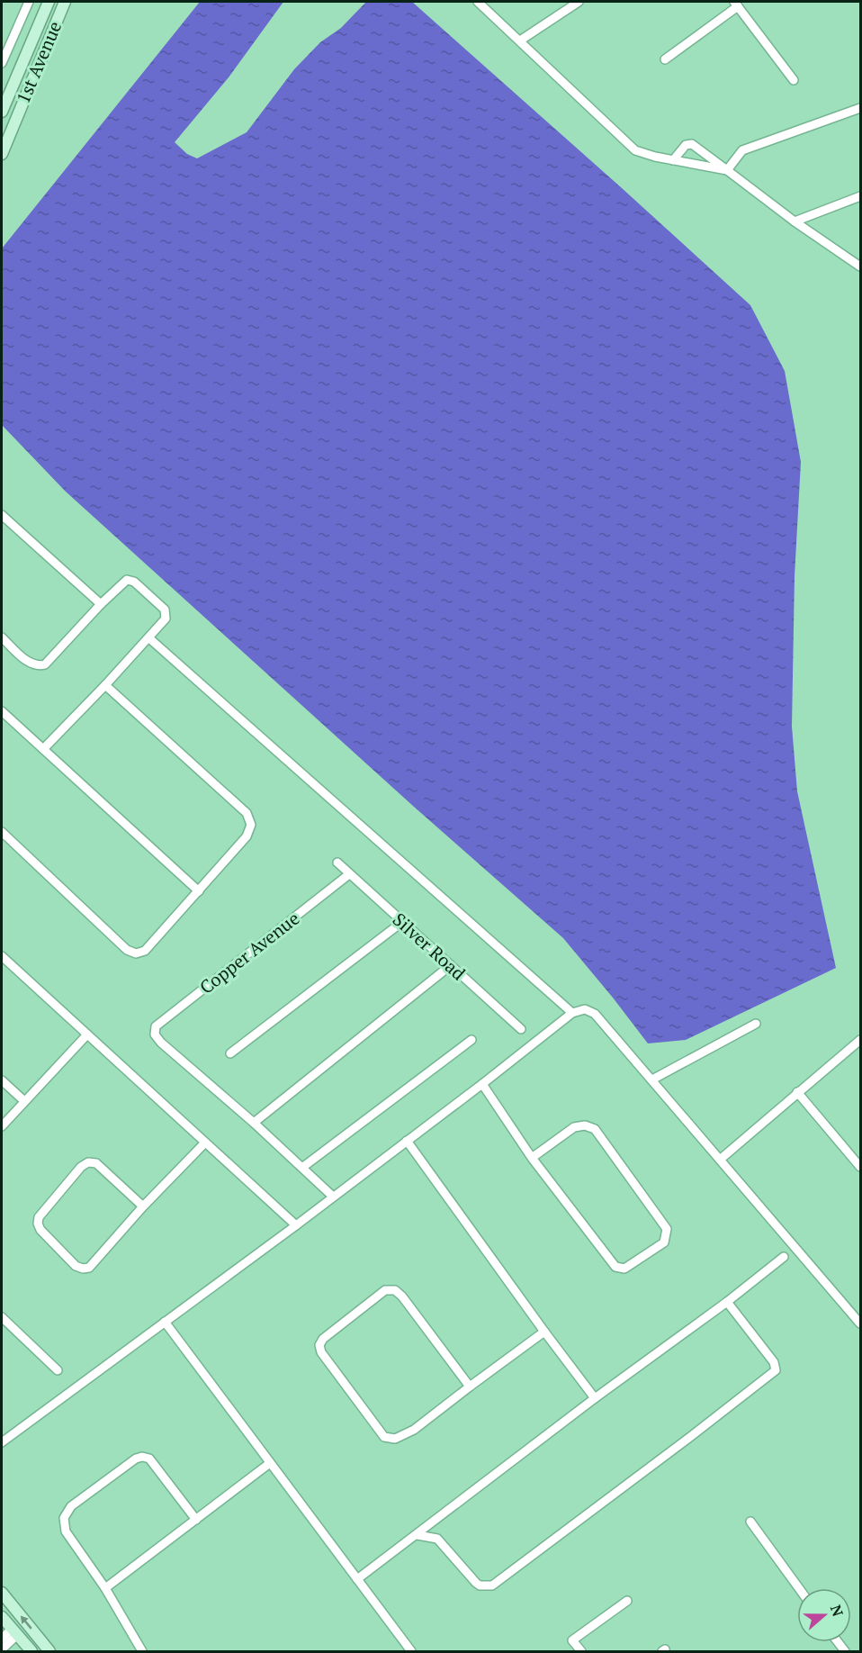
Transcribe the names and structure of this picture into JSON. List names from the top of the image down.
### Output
{
  "streets": {
    "main road": ["1st Avenue"],
    "street": ["Silver Road", "Copper Avenue"]
  },
  "crossings": [
    ["Silver Road", "Copper Avenue"]
  ],
  "north": "right"
}
